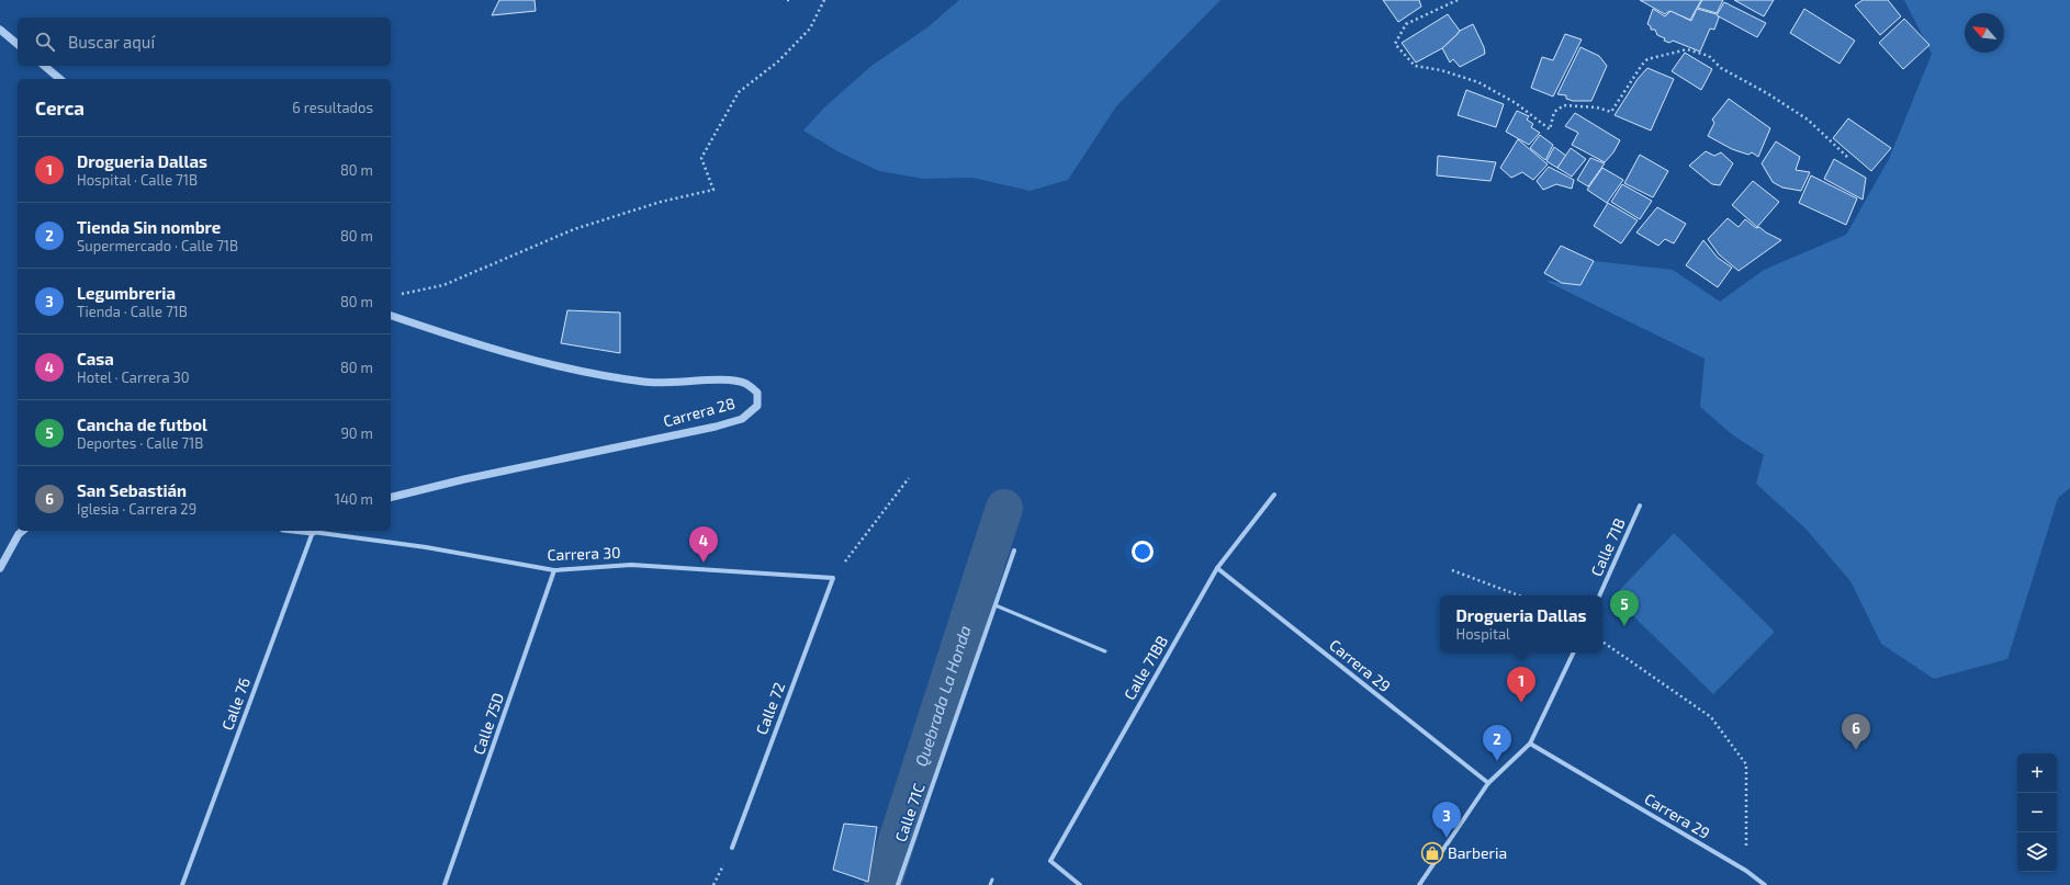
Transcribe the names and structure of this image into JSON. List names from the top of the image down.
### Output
{
  "streets": {
    "street": [
      "Carrera 28",
      "Calle 71B",
      "Carrera 30",
      "Carrera 29",
      "Calle 71BB",
      "Calle 76",
      "Calle 72",
      "Calle 75D",
      "Calle 71C"
    ]
  },
  "crossings": [
    ["Carrera 30", "Calle 76"],
    ["Carrera 30", "Calle 72"],
    ["Carrera 30", "Calle 75D"],
    ["Carrera 29", "Calle 71BB"]
  ],
  "water": ["Quebrada La Honda"],
  "places": {
    "shop": ["Barberia"]
  },
  "north": "top left",
  "page": {
    "search": "Buscar aquí",
    "heading": ["Cerca", "6 resultados"],
    "list": [
      {
        "mark": "1",
        "name": "Drogueria Dallas",
        "note": "Hospital · Calle 71B",
        "value": "80 m"
      },
      {
        "mark": "2",
        "name": "Tienda Sin nombre",
        "note": "Supermercado · Calle 71B",
        "value": "80 m"
      },
      {
        "mark": "3",
        "name": "Legumbreria",
        "note": "Tienda · Calle 71B",
        "value": "80 m"
      },
      {
        "mark": "4",
        "name": "Casa",
        "note": "Hotel · Carrera 30",
        "value": "80 m"
      },
      {
        "mark": "5",
        "name": "Cancha de futbol",
        "note": "Deportes · Calle 71B",
        "value": "90 m"
      },
      {
        "mark": "6",
        "name": "San Sebastián",
        "note": "Iglesia · Carrera 29",
        "value": "140 m"
      }
    ],
    "pins": [
      "4",
      "5",
      "1",
      "6",
      "2",
      "3"
    ],
    "popup": ["Drogueria Dallas", "Hospital"],
    "map_buttons": ["+", "−"]
  }
}
